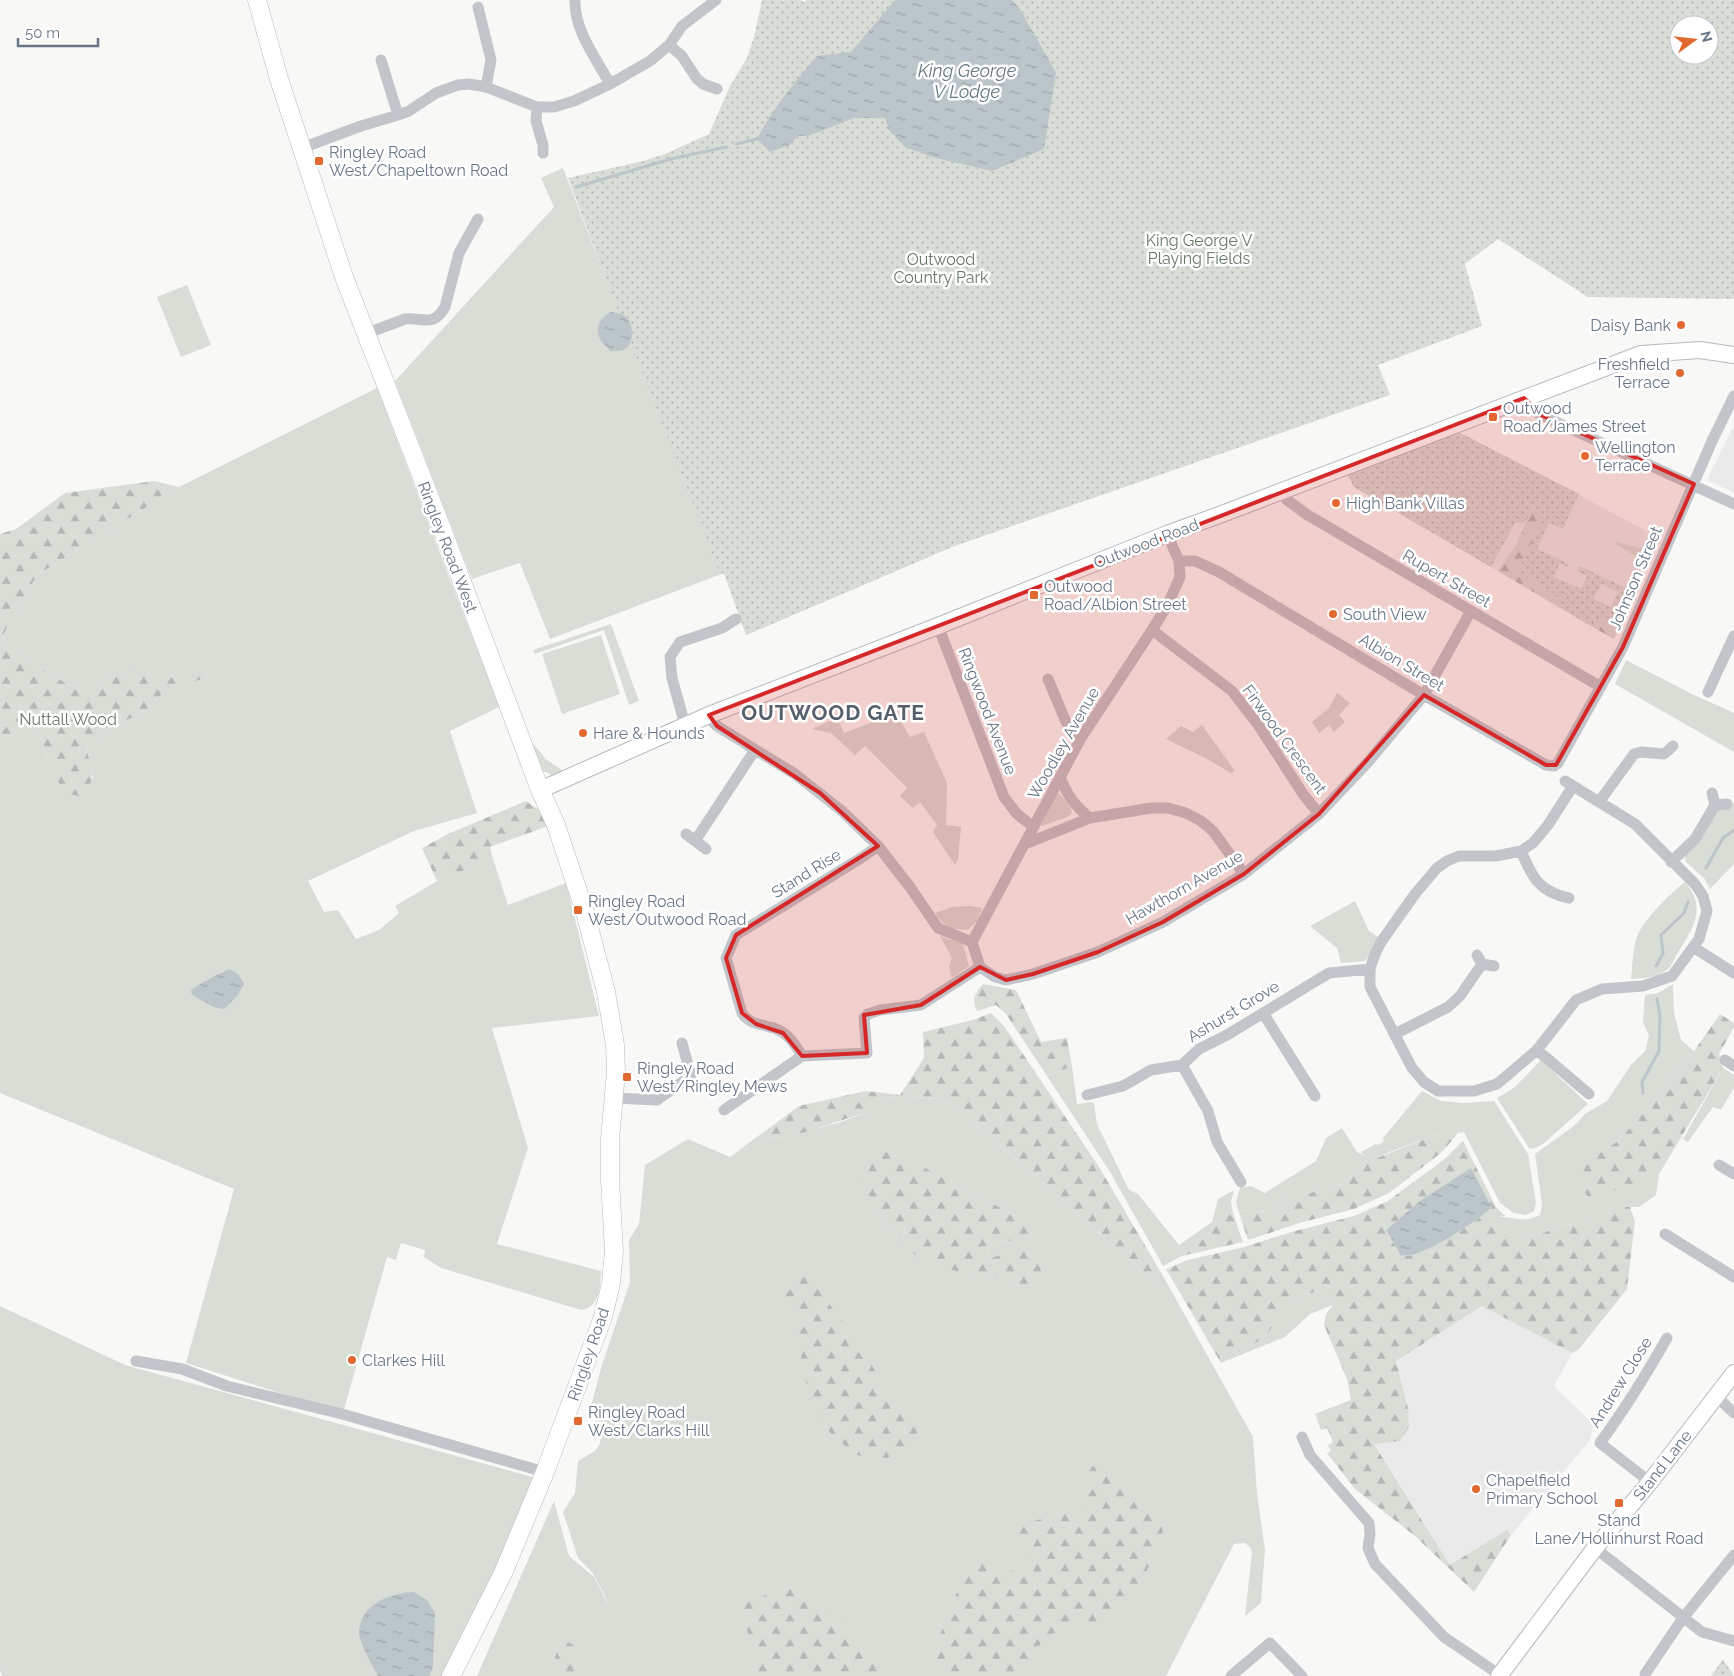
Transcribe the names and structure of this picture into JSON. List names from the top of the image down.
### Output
{
  "streets": {
    "main road": ["Ringley Road West", "Ringley Road"],
    "street": [
      "Outwood Road",
      "Rupert Street",
      "Johnson Street",
      "Albion Street",
      "Ringwood Avenue",
      "Firwood Crescent",
      "Woodley Avenue",
      "Stand Rise",
      "Hawthorn Avenue",
      "Ashurst Grove",
      "Andrew Close",
      "Stand Lane"
    ]
  },
  "crossings": [
    ["Outwood Road", "Ringley Road West"],
    ["Outwood Road", "Rupert Street"],
    ["Outwood Road", "Ringwood Avenue"],
    ["Ringley Road West", "Ringley Road"],
    ["Rupert Street", "Johnson Street"],
    ["Rupert Street", "Hawthorn Avenue"],
    ["Johnson Street", "Albion Street"],
    ["Albion Street", "Woodley Avenue"],
    ["Albion Street", "Hawthorn Avenue"],
    ["Ringwood Avenue", "Woodley Avenue"],
    ["Firwood Crescent", "Woodley Avenue"],
    ["Firwood Crescent", "Hawthorn Avenue"],
    ["Andrew Close", "Stand Lane"]
  ],
  "districts": ["OUTWOOD GATE"],
  "water": ["King George V Lodge"],
  "parks": ["King George V Playing Fields", "Outwood Country Park", "Nuttall Wood"],
  "places": {
    "transit": [
      "Ringley Road West/Chapeltown Road",
      "Outwood Road/James Street",
      "Outwood Road/Albion Street",
      "Ringley Road West/Outwood Road",
      "Ringley Road West/Ringley Mews",
      "Ringley Road West/Clarks Hill",
      "Stand Lane/Hollinhurst Road"
    ],
    "other": [
      "Daisy Bank",
      "Freshfield Terrace",
      "Wellington Terrace",
      "High Bank Villas",
      "South View",
      "Hare & Hounds",
      "Clarkes Hill",
      "Chapelfield Primary School"
    ]
  },
  "scale_bar": "50 m",
  "north": "right"
}
